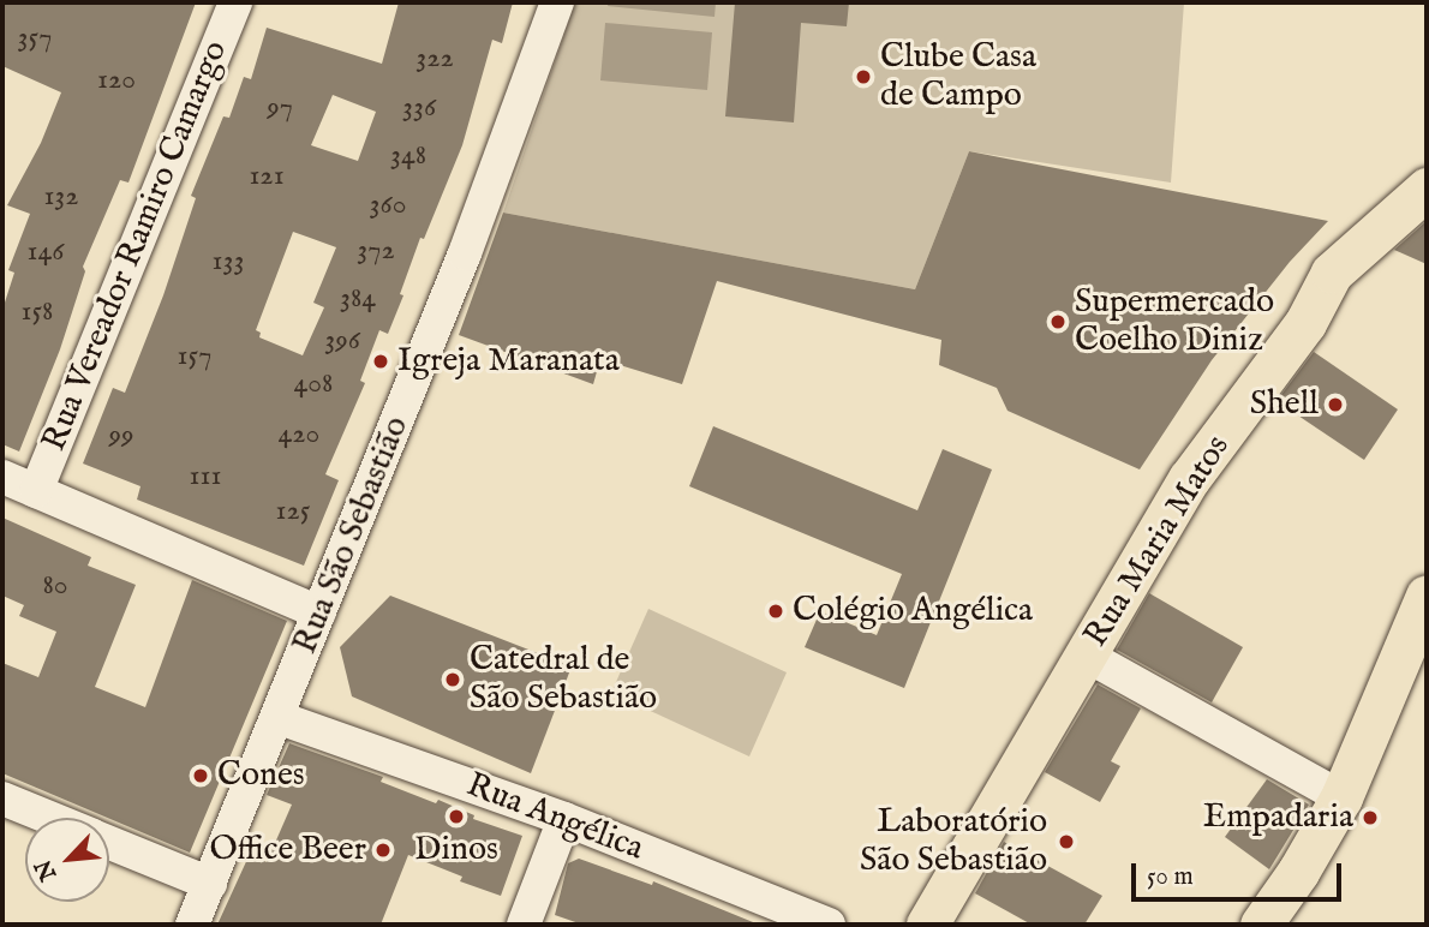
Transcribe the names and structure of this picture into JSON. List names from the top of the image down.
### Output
{
  "streets": {
    "main road": ["Rua Maria Matos"],
    "street": ["Rua Vereador Ramiro Camargo", "Rua São Sebastião", "Rua Angélica"]
  },
  "crossings": [
    ["Rua São Sebastião", "Rua Angélica"]
  ],
  "places": [
    "Clube Casa de Campo",
    "Supermercado Coelho Diniz",
    "Igreja Maranata",
    "Shell",
    "Colégio Angélica",
    "Catedral de São Sebastião",
    "Cones",
    "Dinos",
    "Empadaria",
    "Laboratório São Sebastião",
    "Office Beer"
  ],
  "house_numbers": [
    "357",
    "322",
    "120",
    "97",
    "336",
    "348",
    "121",
    "132",
    "360",
    "372",
    "146",
    "133",
    "384",
    "158",
    "396",
    "157",
    "408",
    "420",
    "99",
    "111",
    "125",
    "80"
  ],
  "scale_bar": "50 m",
  "north": "bottom left"
}
